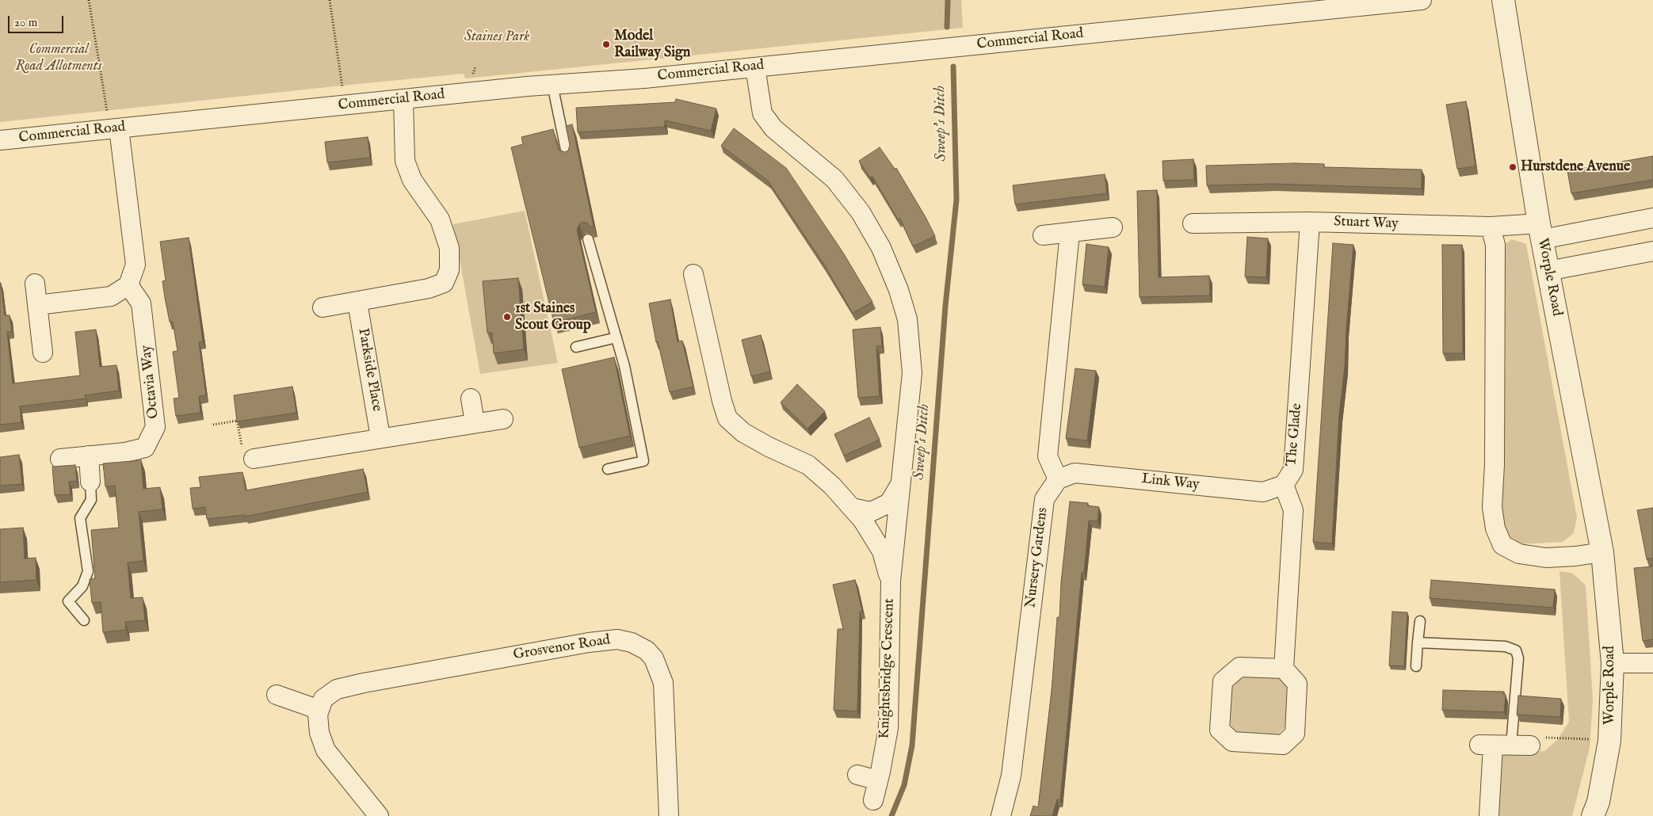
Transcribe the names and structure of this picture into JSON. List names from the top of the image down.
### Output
{
  "streets": {
    "street": [
      "Commercial Road",
      "Stuart Way",
      "Worple Road",
      "Parkside Place",
      "Octavia Way",
      "The Glade",
      "Link Way",
      "Nursery Gardens",
      "Grosvenor Road",
      "Knightsbridge Crescent"
    ]
  },
  "crossings": [
    ["Commercial Road", "Knightsbridge Crescent"],
    ["Stuart Way", "Worple Road"],
    ["Stuart Way", "The Glade"],
    ["The Glade", "Link Way"],
    ["Link Way", "Nursery Gardens"]
  ],
  "water": ["Sweep's Ditch"],
  "parks": ["Staines Park", "Commercial Road Allotments"],
  "places": ["Model Railway Sign", "Hurstdene Avenue", "1st Staines Scout Group"],
  "scale_bar": "20 m"
}
